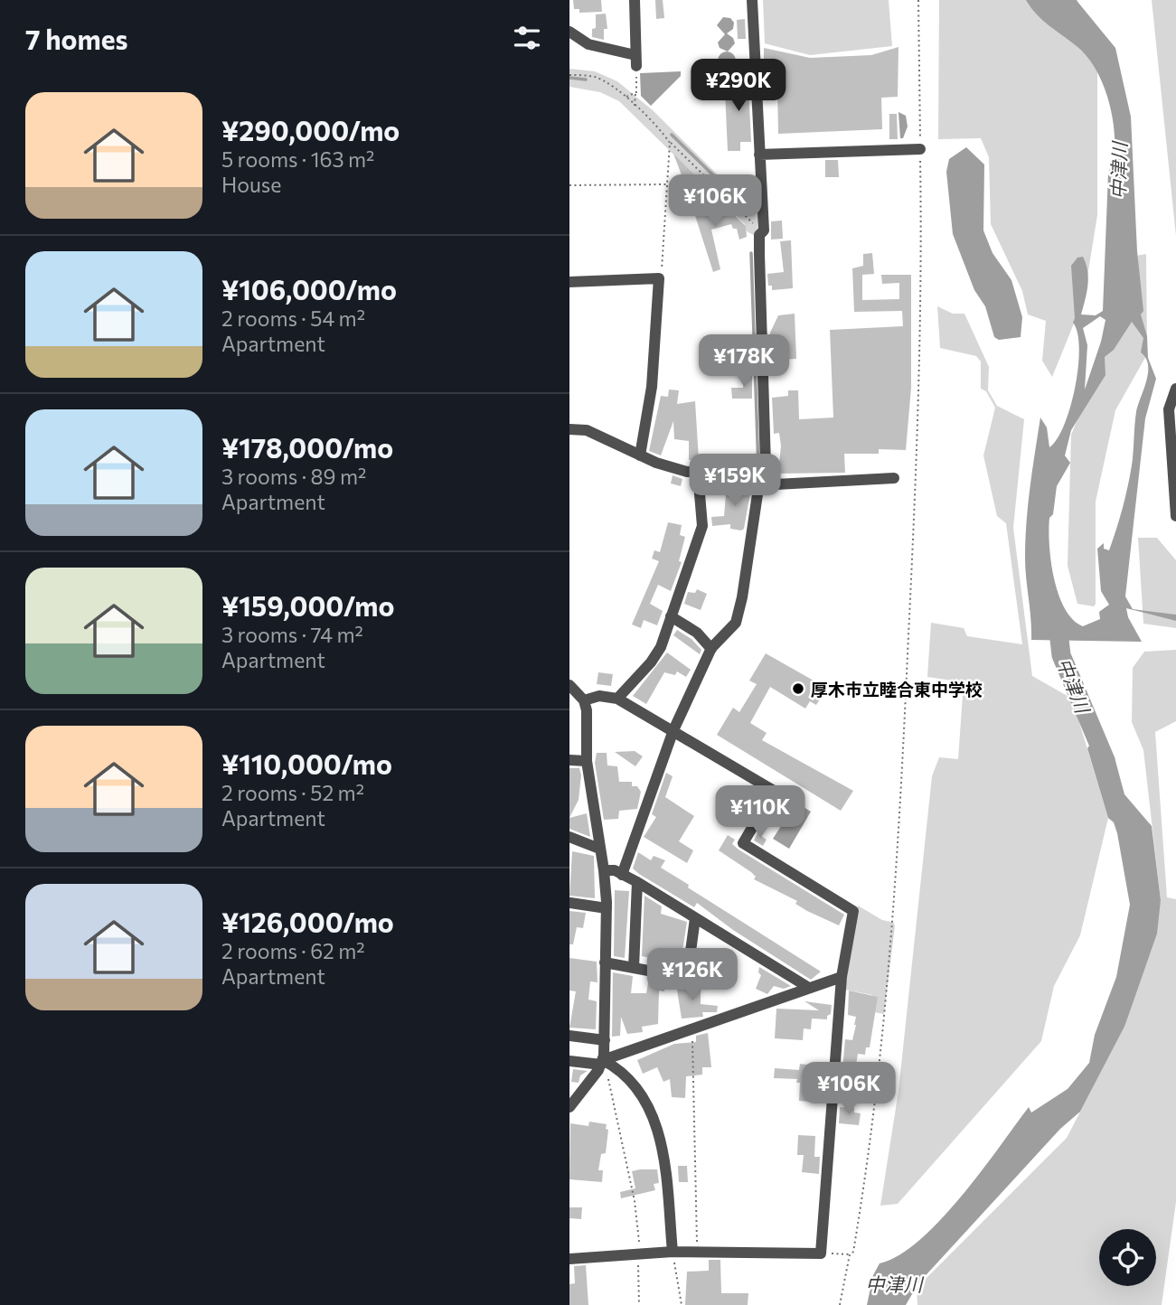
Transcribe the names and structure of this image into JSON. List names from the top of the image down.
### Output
{
  "water": ["中津川"],
  "places": ["厚木市立睦合東中学校"],
  "page": {
    "heading": "7 homes",
    "price": [
      "¥290K",
      "¥106K",
      "¥178K",
      "¥159K",
      "¥110K",
      "¥126K",
      "¥106K"
    ],
    "list": [
      {
        "name": "¥290,000/mo",
        "note": "5 rooms · 163 m² · House"
      },
      {
        "name": "¥106,000/mo",
        "note": "2 rooms · 54 m² · Apartment"
      },
      {
        "name": "¥178,000/mo",
        "note": "3 rooms · 89 m² · Apartment"
      },
      {
        "name": "¥159,000/mo",
        "note": "3 rooms · 74 m² · Apartment"
      },
      {
        "name": "¥110,000/mo",
        "note": "2 rooms · 52 m² · Apartment"
      },
      {
        "name": "¥126,000/mo",
        "note": "2 rooms · 62 m² · Apartment"
      }
    ]
  }
}
